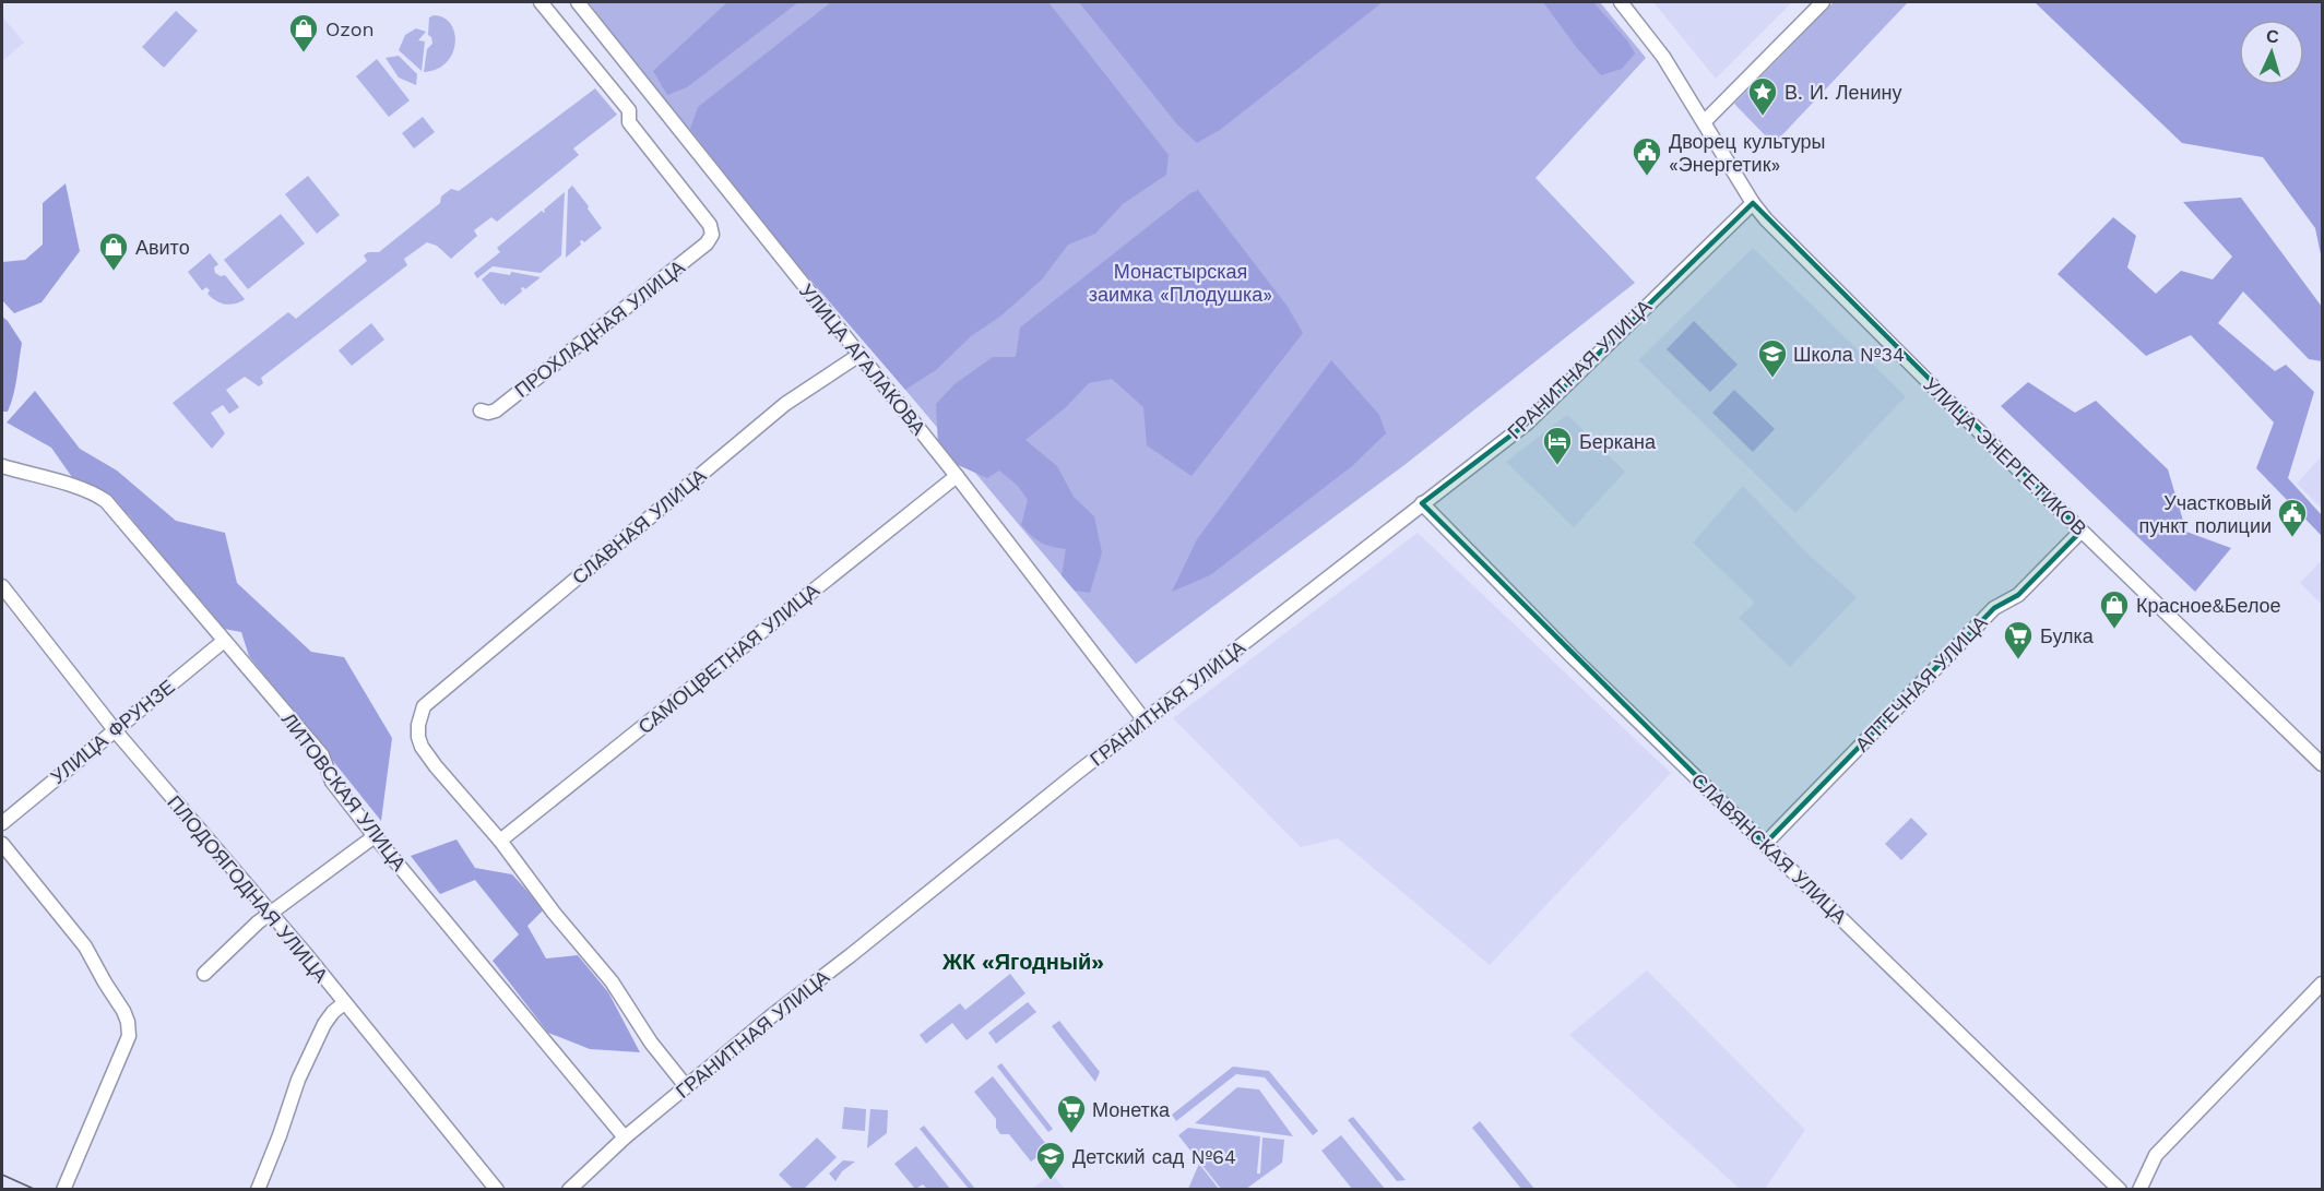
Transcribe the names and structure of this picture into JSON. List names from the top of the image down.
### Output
{
  "streets": {
    "street": [
      "ПРОХЛАДНАЯ УЛИЦА",
      "УЛИЦА АГАЛАКОВА",
      "ГРАНИТНАЯ УЛИЦА",
      "УЛИЦА ЭНЕРГЕТИКОВ",
      "СЛАВНАЯ УЛИЦА",
      "САМОЦВЕТНАЯ УЛИЦА",
      "АПТЕЧНАЯ УЛИЦА",
      "УЛИЦА ФРУНЗЕ",
      "ЛИТОВСКАЯ УЛИЦА",
      "СЛАВЯНСКАЯ УЛИЦА",
      "ПЛОДОЯГОДНАЯ УЛИЦА"
    ]
  },
  "crossings": [
    ["УЛИЦА АГАЛАКОВА", "ГРАНИТНАЯ УЛИЦА"],
    ["УЛИЦА АГАЛАКОВА", "СЛАВНАЯ УЛИЦА"],
    ["УЛИЦА АГАЛАКОВА", "САМОЦВЕТНАЯ УЛИЦА"],
    ["ГРАНИТНАЯ УЛИЦА", "УЛИЦА ЭНЕРГЕТИКОВ"],
    ["ГРАНИТНАЯ УЛИЦА", "ЛИТОВСКАЯ УЛИЦА"],
    ["ГРАНИТНАЯ УЛИЦА", "СЛАВЯНСКАЯ УЛИЦА"],
    ["УЛИЦА ЭНЕРГЕТИКОВ", "АПТЕЧНАЯ УЛИЦА"],
    ["СЛАВНАЯ УЛИЦА", "САМОЦВЕТНАЯ УЛИЦА"],
    ["АПТЕЧНАЯ УЛИЦА", "СЛАВЯНСКАЯ УЛИЦА"],
    ["УЛИЦА ФРУНЗЕ", "ЛИТОВСКАЯ УЛИЦА"],
    ["УЛИЦА ФРУНЗЕ", "ПЛОДОЯГОДНАЯ УЛИЦА"]
  ],
  "districts": ["ЖК «Ягодный»"],
  "parks": ["Монастырская заимка «Плодушка»"],
  "places": {
    "shop": ["Ozon", "Авито", "Красное&Белое"],
    "place": ["В. И. Ленину"],
    "public building": ["Дворец культуры «Энергетик»", "Участковый пункт полиции"],
    "school or university": ["Школа №34", "Детский сад №64"],
    "hotel": ["Беркана"],
    "supermarket": ["Булка", "Монетка"]
  },
  "north": "top"
}
